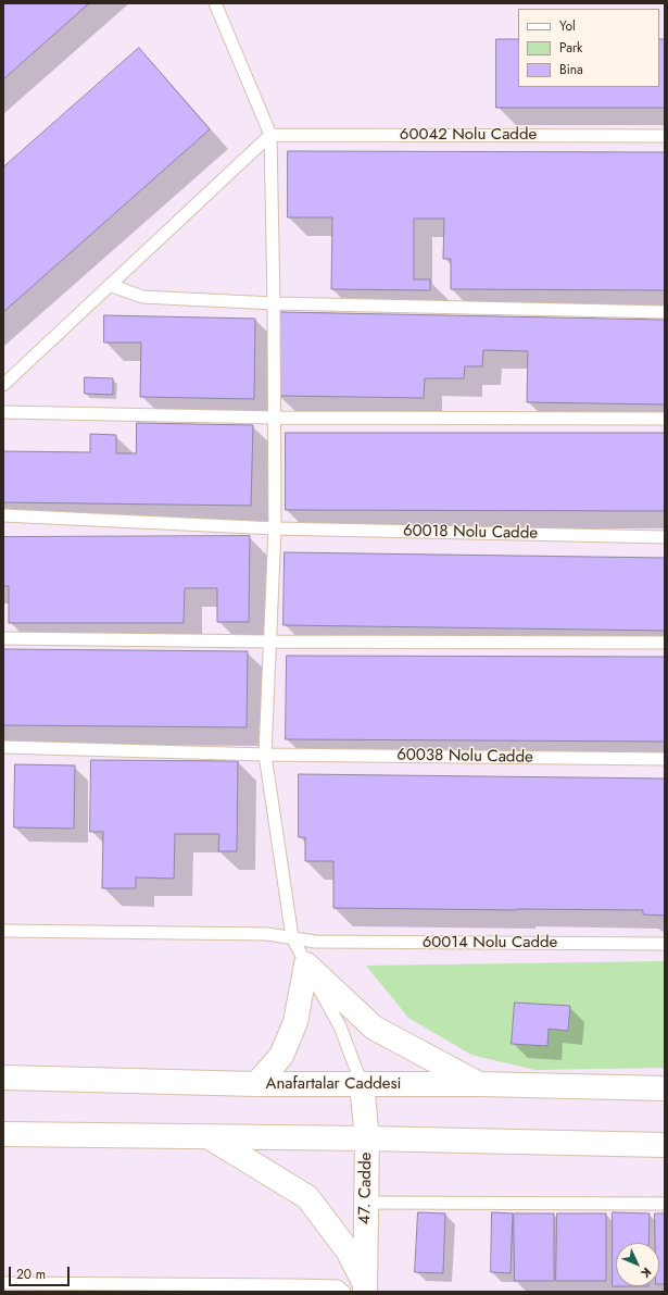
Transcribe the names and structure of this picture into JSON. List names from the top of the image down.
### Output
{
  "streets": {
    "main road": ["Anafartalar Caddesi", "47. Cadde"],
    "lane": [
      "60042 Nolu Cadde",
      "60018 Nolu Cadde",
      "60038 Nolu Cadde",
      "60014 Nolu Cadde"
    ]
  },
  "crossings": [
    ["Anafartalar Caddesi", "47. Cadde"]
  ],
  "legend": ["Yol", "Park", "Bina"],
  "scale_bar": "20 m",
  "north": "bottom right"
}
